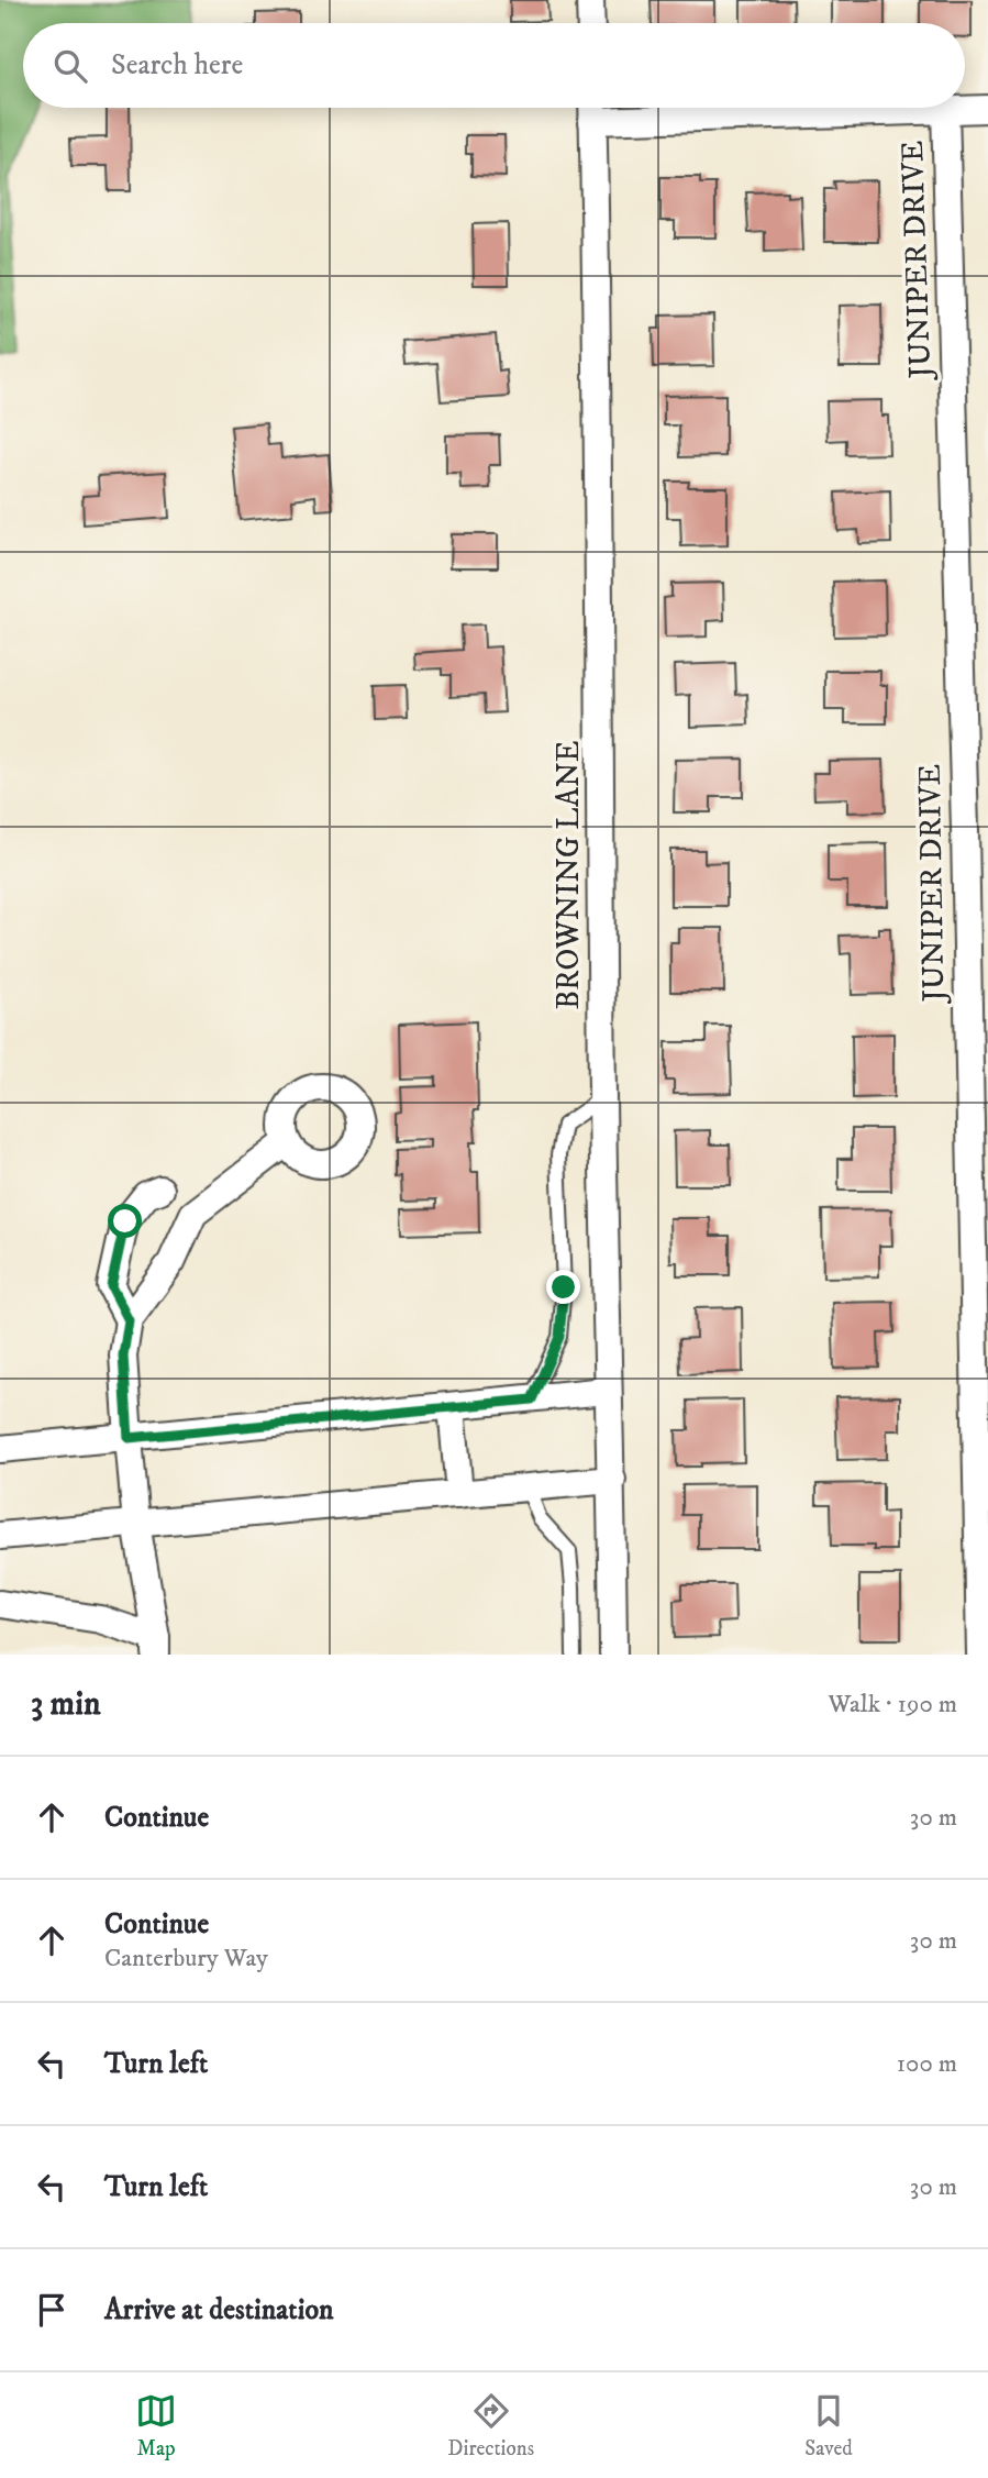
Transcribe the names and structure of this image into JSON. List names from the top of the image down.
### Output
{
  "streets": {
    "street": ["JUNIPER DRIVE", "BROWNING LANE"]
  },
  "page": {
    "search": "Search here",
    "heading": ["3 min", "Walk · 190 m"],
    "list": [
      ["Continue", "30 m"],
      ["Continue", "Canterbury Way", "30 m"],
      ["Turn left", "100 m"],
      ["Turn left", "30 m"],
      "Arrive at destination"
    ],
    "nav": ["Map", "Directions", "Saved"]
  }
}
